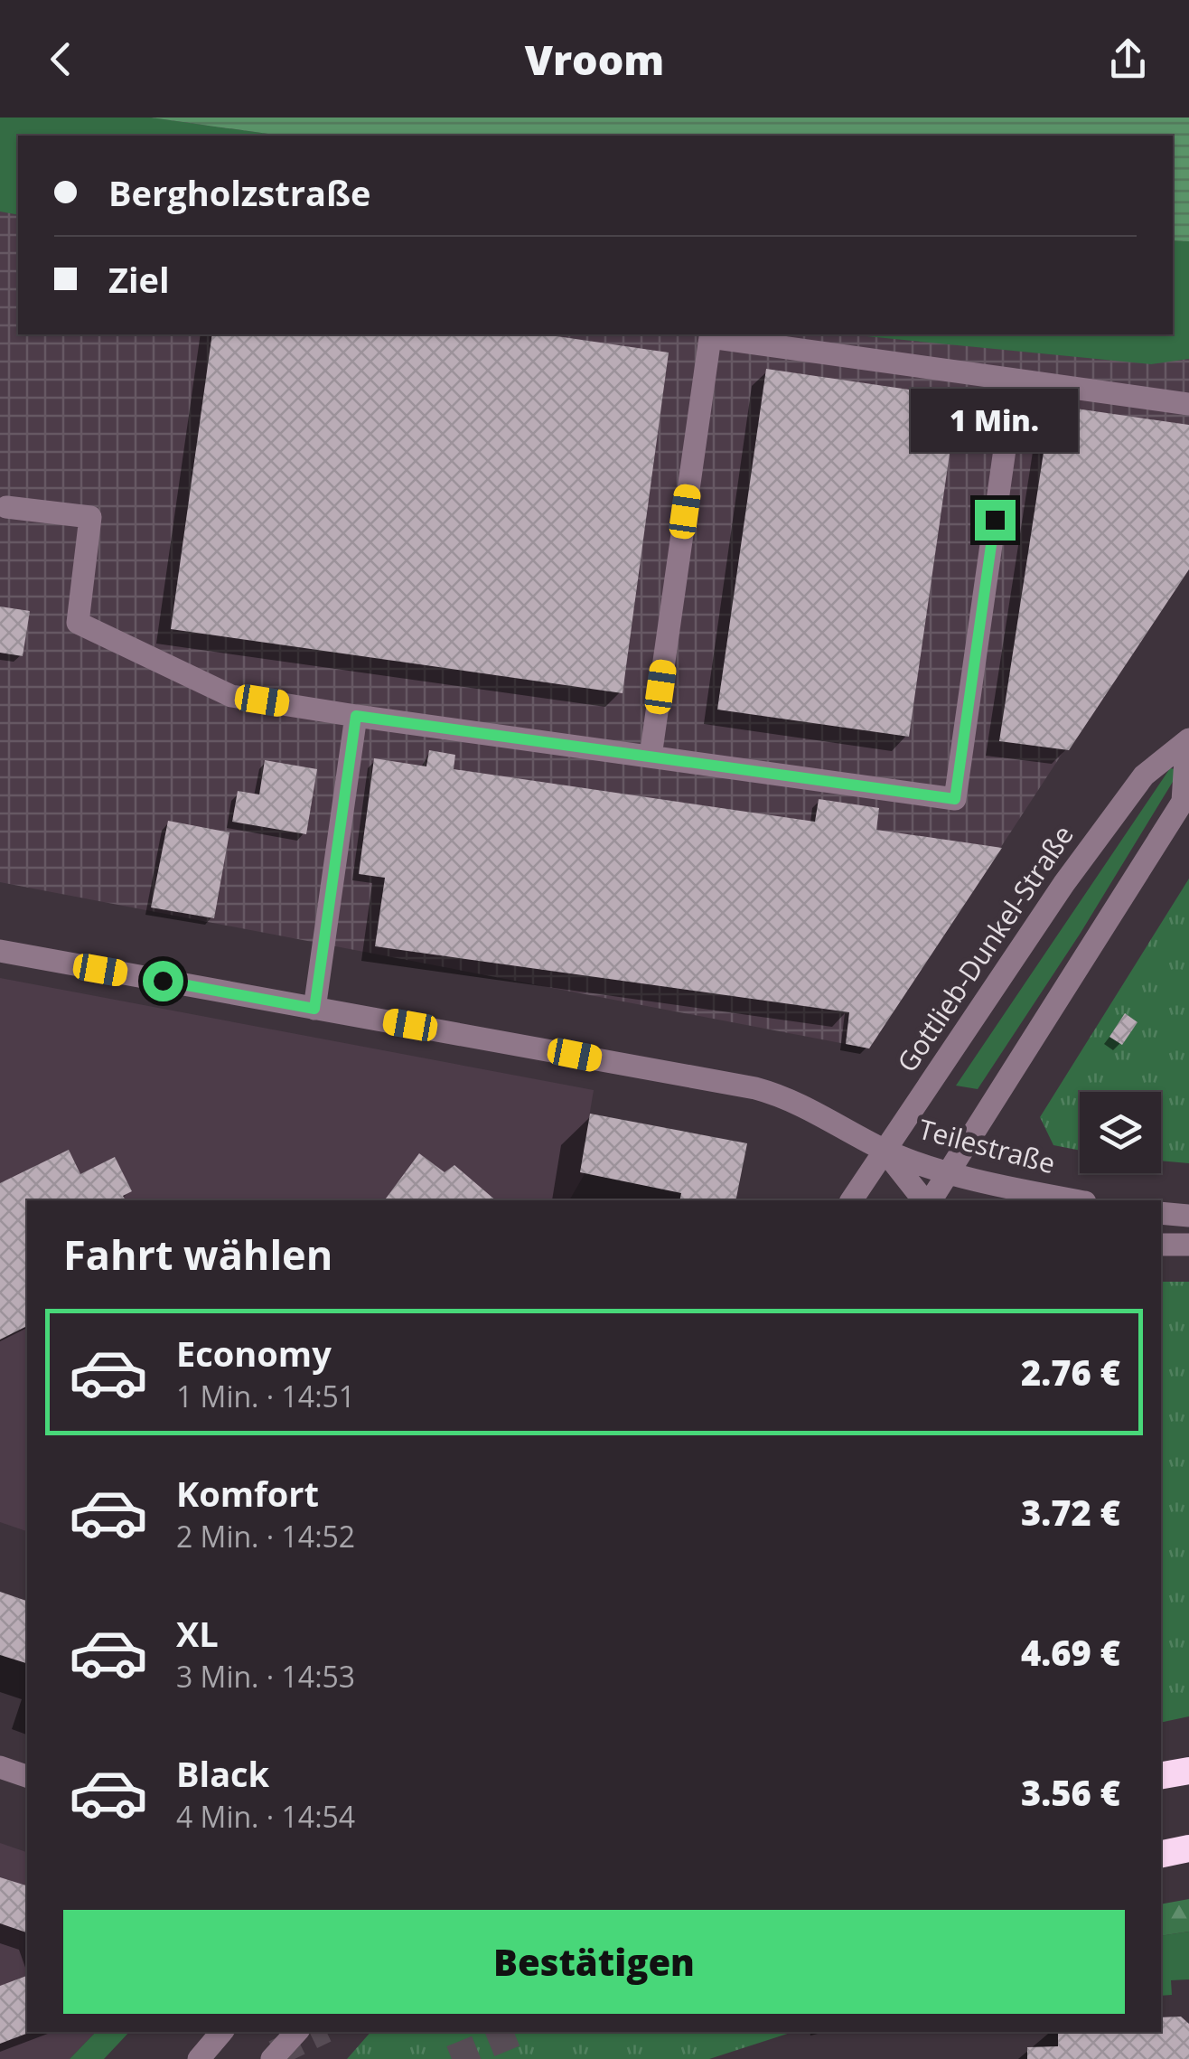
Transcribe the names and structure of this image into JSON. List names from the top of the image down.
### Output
{
  "streets": {
    "street": ["Gottlieb-Dunkel-Straße", "Teilestraße"]
  },
  "crossings": [
    ["Gottlieb-Dunkel-Straße", "Teilestraße"]
  ],
  "page": {
    "header": "Vroom",
    "banner": ["Bergholzstraße", "Ziel"],
    "bubble": "1 Min.",
    "heading": "Fahrt wählen",
    "list": [
      {
        "name": "Economy",
        "note": "1 Min. · 14:51",
        "value": "2.76 €"
      },
      {
        "name": "Komfort",
        "note": "2 Min. · 14:52",
        "value": "3.72 €"
      },
      {
        "name": "XL",
        "note": "3 Min. · 14:53",
        "value": "4.69 €"
      },
      {
        "name": "Black",
        "note": "4 Min. · 14:54",
        "value": "3.56 €"
      }
    ],
    "buttons": "Bestätigen"
  }
}
